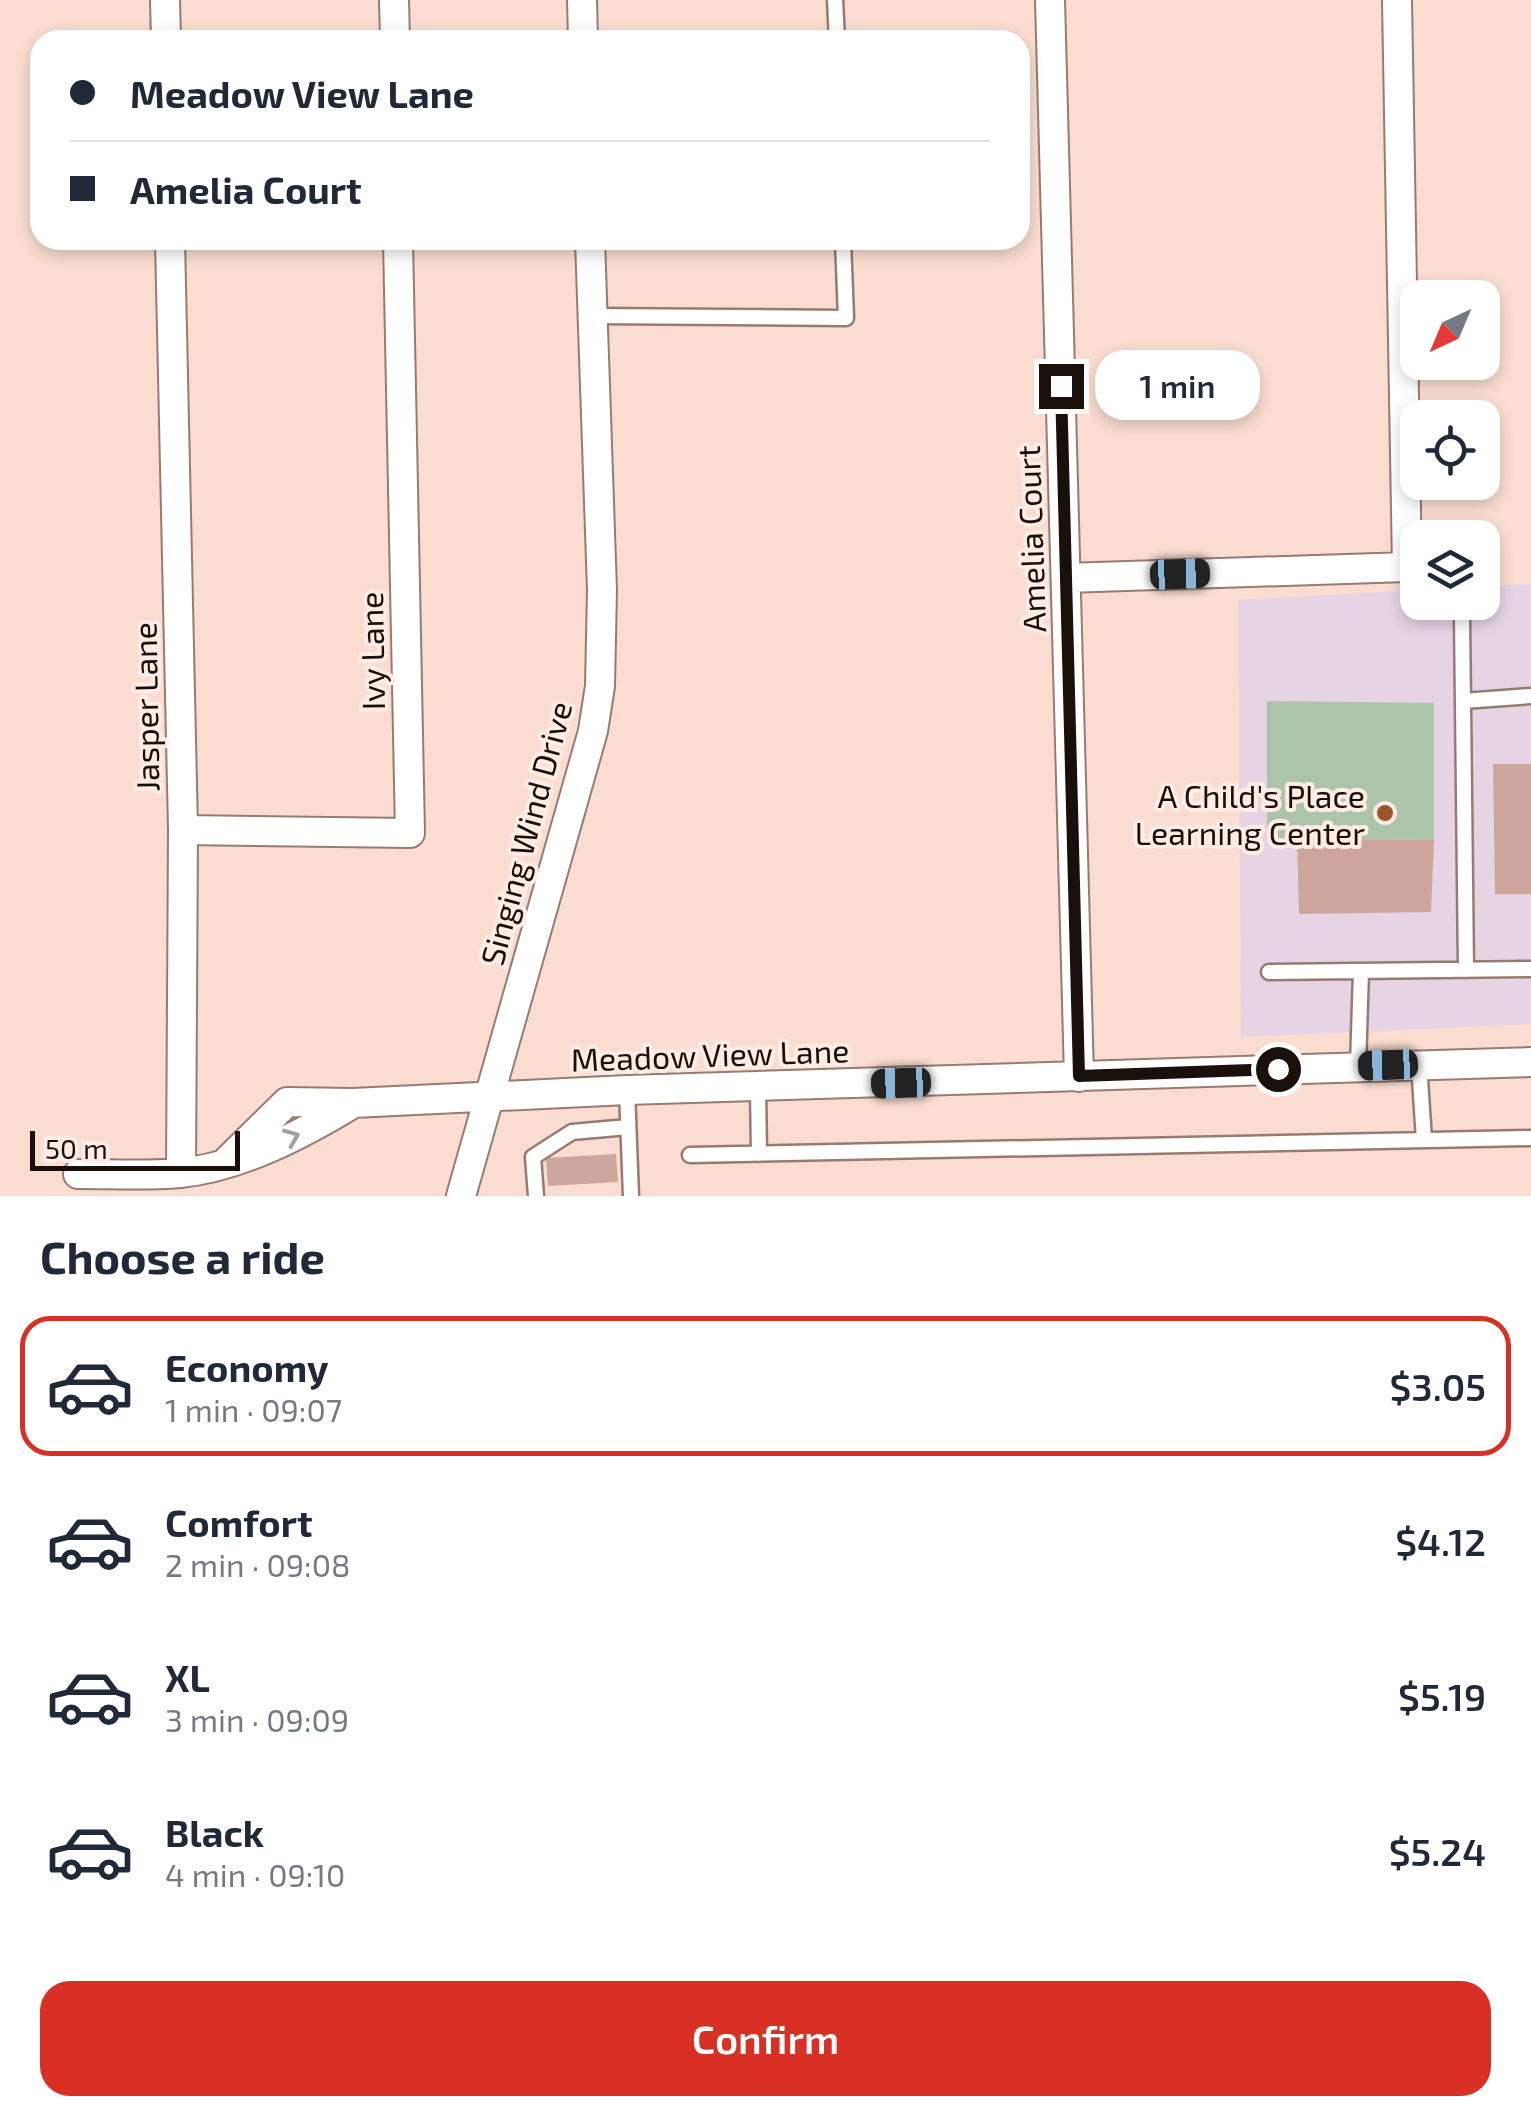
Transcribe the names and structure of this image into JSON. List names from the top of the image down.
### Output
{
  "streets": {
    "street": [
      "Amelia Court",
      "Ivy Lane",
      "Jasper Lane",
      "Singing Wind Drive",
      "Meadow View Lane"
    ]
  },
  "crossings": [
    ["Amelia Court", "Meadow View Lane"],
    ["Ivy Lane", "Jasper Lane"],
    ["Jasper Lane", "Meadow View Lane"],
    ["Singing Wind Drive", "Meadow View Lane"]
  ],
  "places": ["A Child's Place Learning Center"],
  "scale_bar": "50 m",
  "north": "bottom left",
  "page": {
    "banner": ["Meadow View Lane", "Amelia Court"],
    "bubble": "1 min",
    "scale": "50 m",
    "heading": "Choose a ride",
    "list": [
      {
        "name": "Economy",
        "note": "1 min · 09:07",
        "value": "$3.05"
      },
      {
        "name": "Comfort",
        "note": "2 min · 09:08",
        "value": "$4.12"
      },
      {
        "name": "XL",
        "note": "3 min · 09:09",
        "value": "$5.19"
      },
      {
        "name": "Black",
        "note": "4 min · 09:10",
        "value": "$5.24"
      }
    ],
    "buttons": "Confirm"
  }
}
